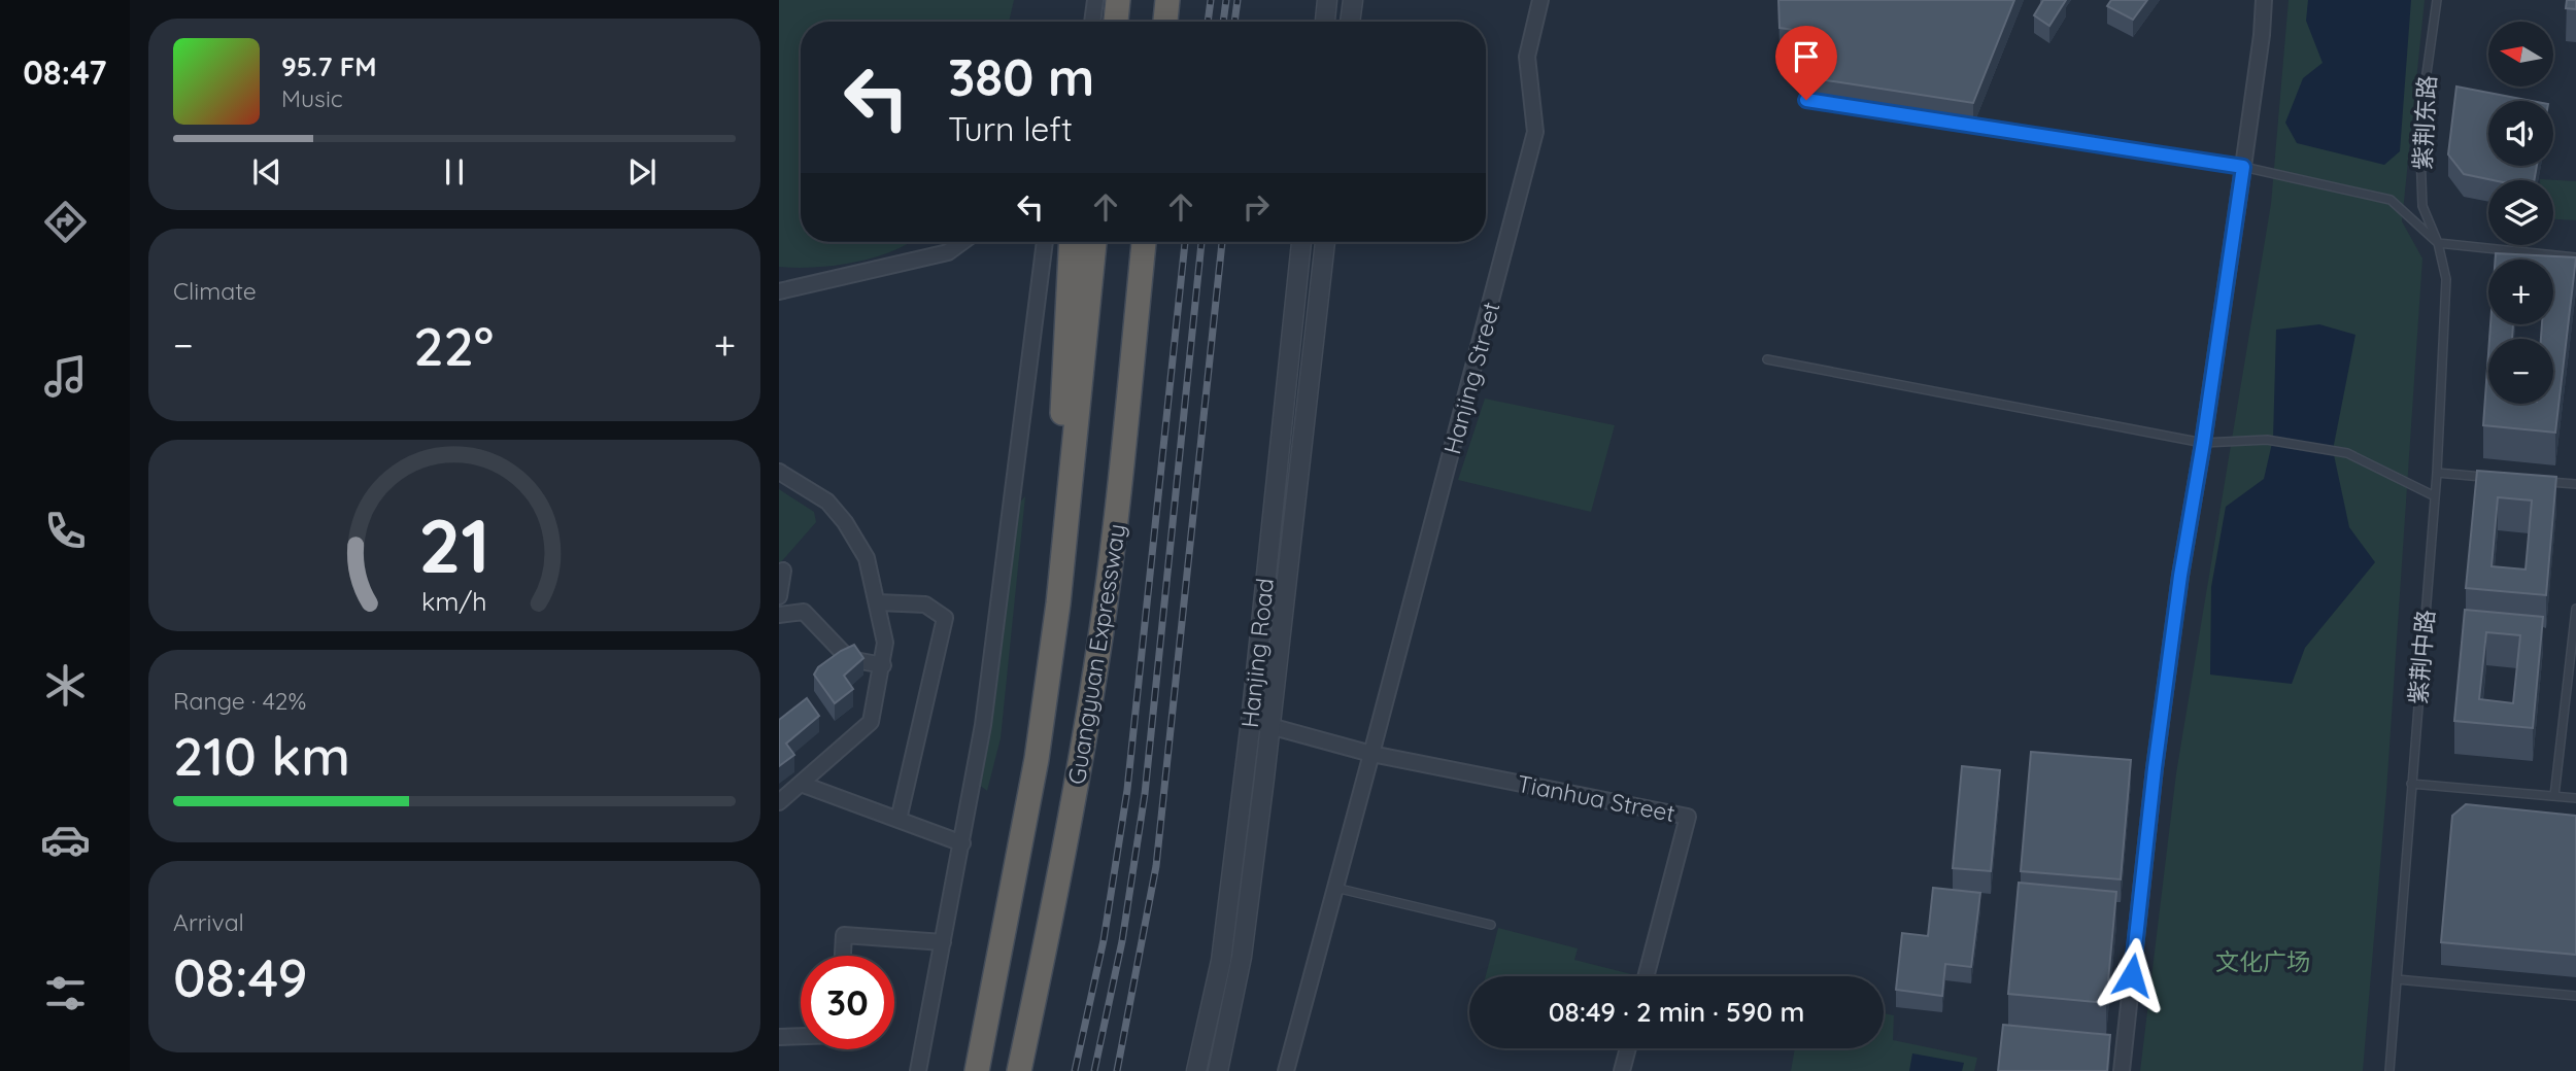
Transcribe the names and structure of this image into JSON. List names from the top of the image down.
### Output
{
  "streets": {
    "highway": ["Guangyuan Expressway"],
    "street": ["Hanjing Street", "Hanjing Road", "Tianhua Street"],
    "lane": ["紫荆东路", "紫荆中路"]
  },
  "crossings": [
    ["紫荆东路", "紫荆中路"],
    ["Hanjing Street", "Tianhua Street"],
    ["Hanjing Road", "Tianhua Street"]
  ],
  "parks": ["文化广场"],
  "north": "left",
  "page": {
    "tabs": "08:47",
    "map_buttons": ["+", "−"],
    "turn": ["380 m", "Turn left"],
    "song": ["95.7 FM", "Music"],
    "tile": [
      "Climate",
      ["Range · 42%", "210 km"],
      ["Arrival", "08:49"]
    ],
    "heat": ["−", "22°", "+"],
    "limit": "30",
    "trip": "08:49 · 2 min · 590 m",
    "gauge": ["21", "km/h"]
  }
}
